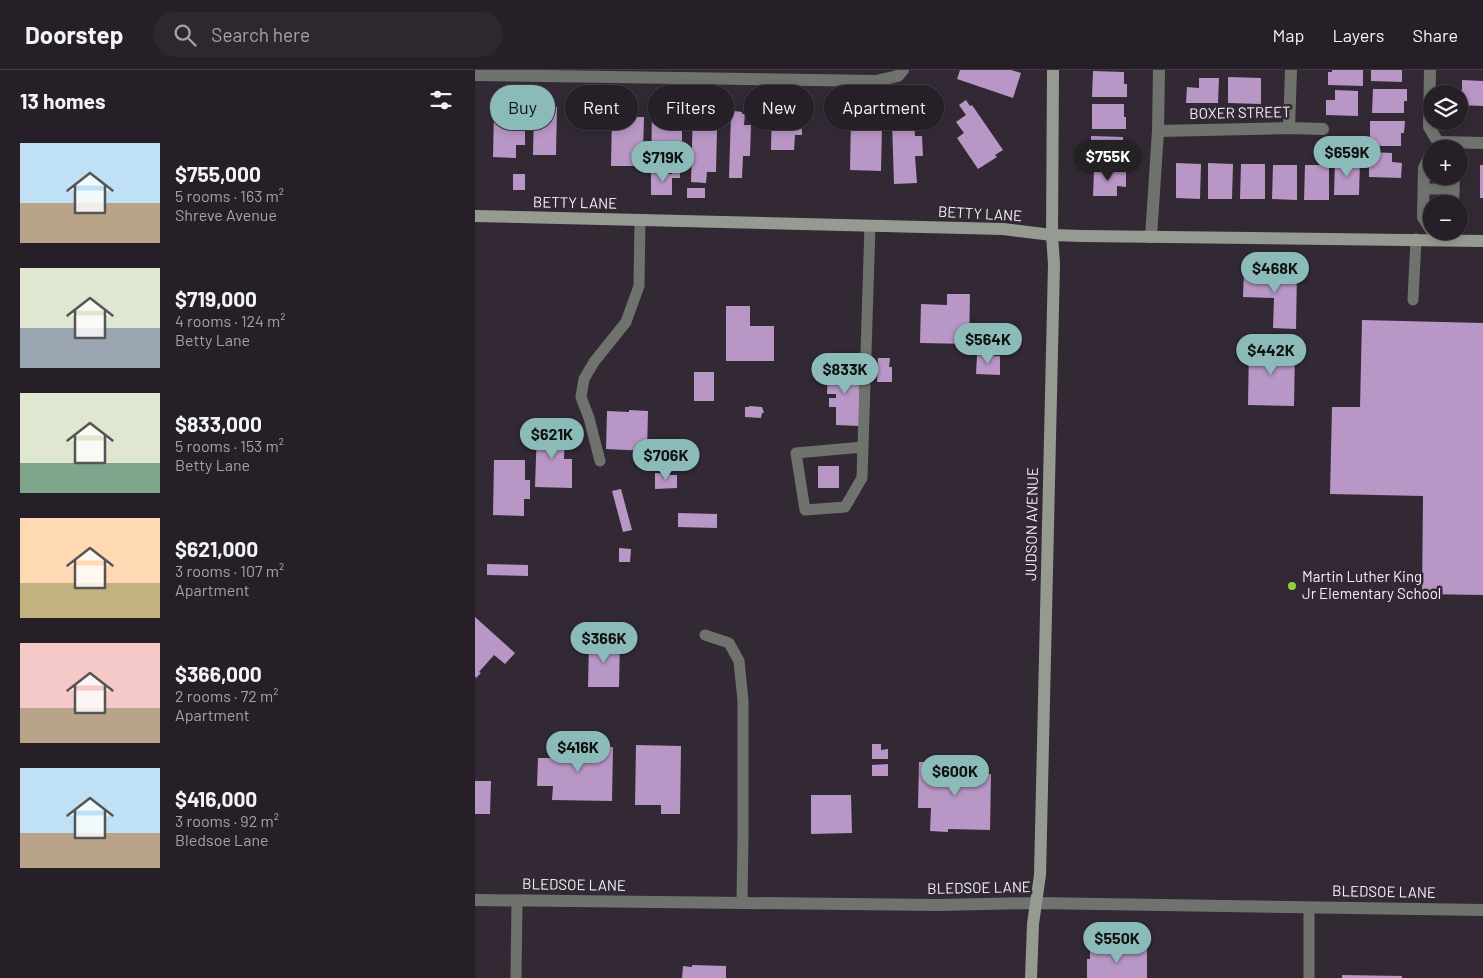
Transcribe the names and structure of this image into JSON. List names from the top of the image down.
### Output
{
  "streets": {
    "street": [
      "BOXER STREET",
      "BETTY LANE",
      "JUDSON AVENUE",
      "BLEDSOE LANE"
    ]
  },
  "crossings": [
    ["BETTY LANE", "JUDSON AVENUE"],
    ["JUDSON AVENUE", "BLEDSOE LANE"]
  ],
  "places": ["Martin Luther King Jr Elementary School"],
  "page": {
    "header": "Doorstep",
    "search": "Search here",
    "nav": ["Map", "Layers", "Share"],
    "heading": "13 homes",
    "map_buttons": ["+", "−"],
    "chip": [
      "Buy",
      "Rent",
      "Filters",
      "New",
      "Apartment"
    ],
    "list": [
      {
        "name": "$755,000",
        "note": "5 rooms · 163 m² · Shreve Avenue"
      },
      {
        "name": "$719,000",
        "note": "4 rooms · 124 m² · Betty Lane"
      },
      {
        "name": "$833,000",
        "note": "5 rooms · 153 m² · Betty Lane"
      },
      {
        "name": "$621,000",
        "note": "3 rooms · 107 m² · Apartment"
      },
      {
        "name": "$366,000",
        "note": "2 rooms · 72 m² · Apartment"
      },
      {
        "name": "$416,000",
        "note": "3 rooms · 92 m² · Bledsoe Lane"
      }
    ],
    "price": [
      "$659K",
      "$755K",
      "$719K",
      "$468K",
      "$564K",
      "$442K",
      "$833K",
      "$621K",
      "$706K",
      "$366K",
      "$416K",
      "$600K",
      "$550K"
    ]
  }
}
